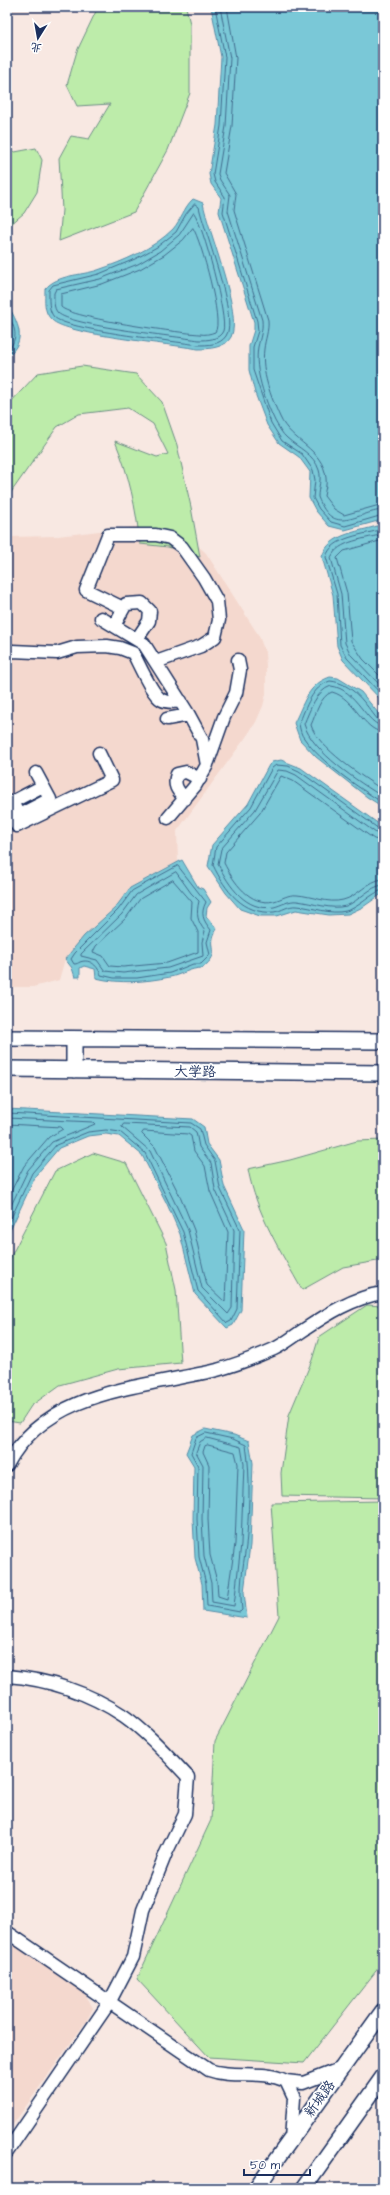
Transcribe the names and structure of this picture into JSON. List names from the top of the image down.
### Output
{
  "streets": {
    "main road": ["大学路", "新城路"]
  },
  "scale_bar": "50 m",
  "north": "bottom"
}
